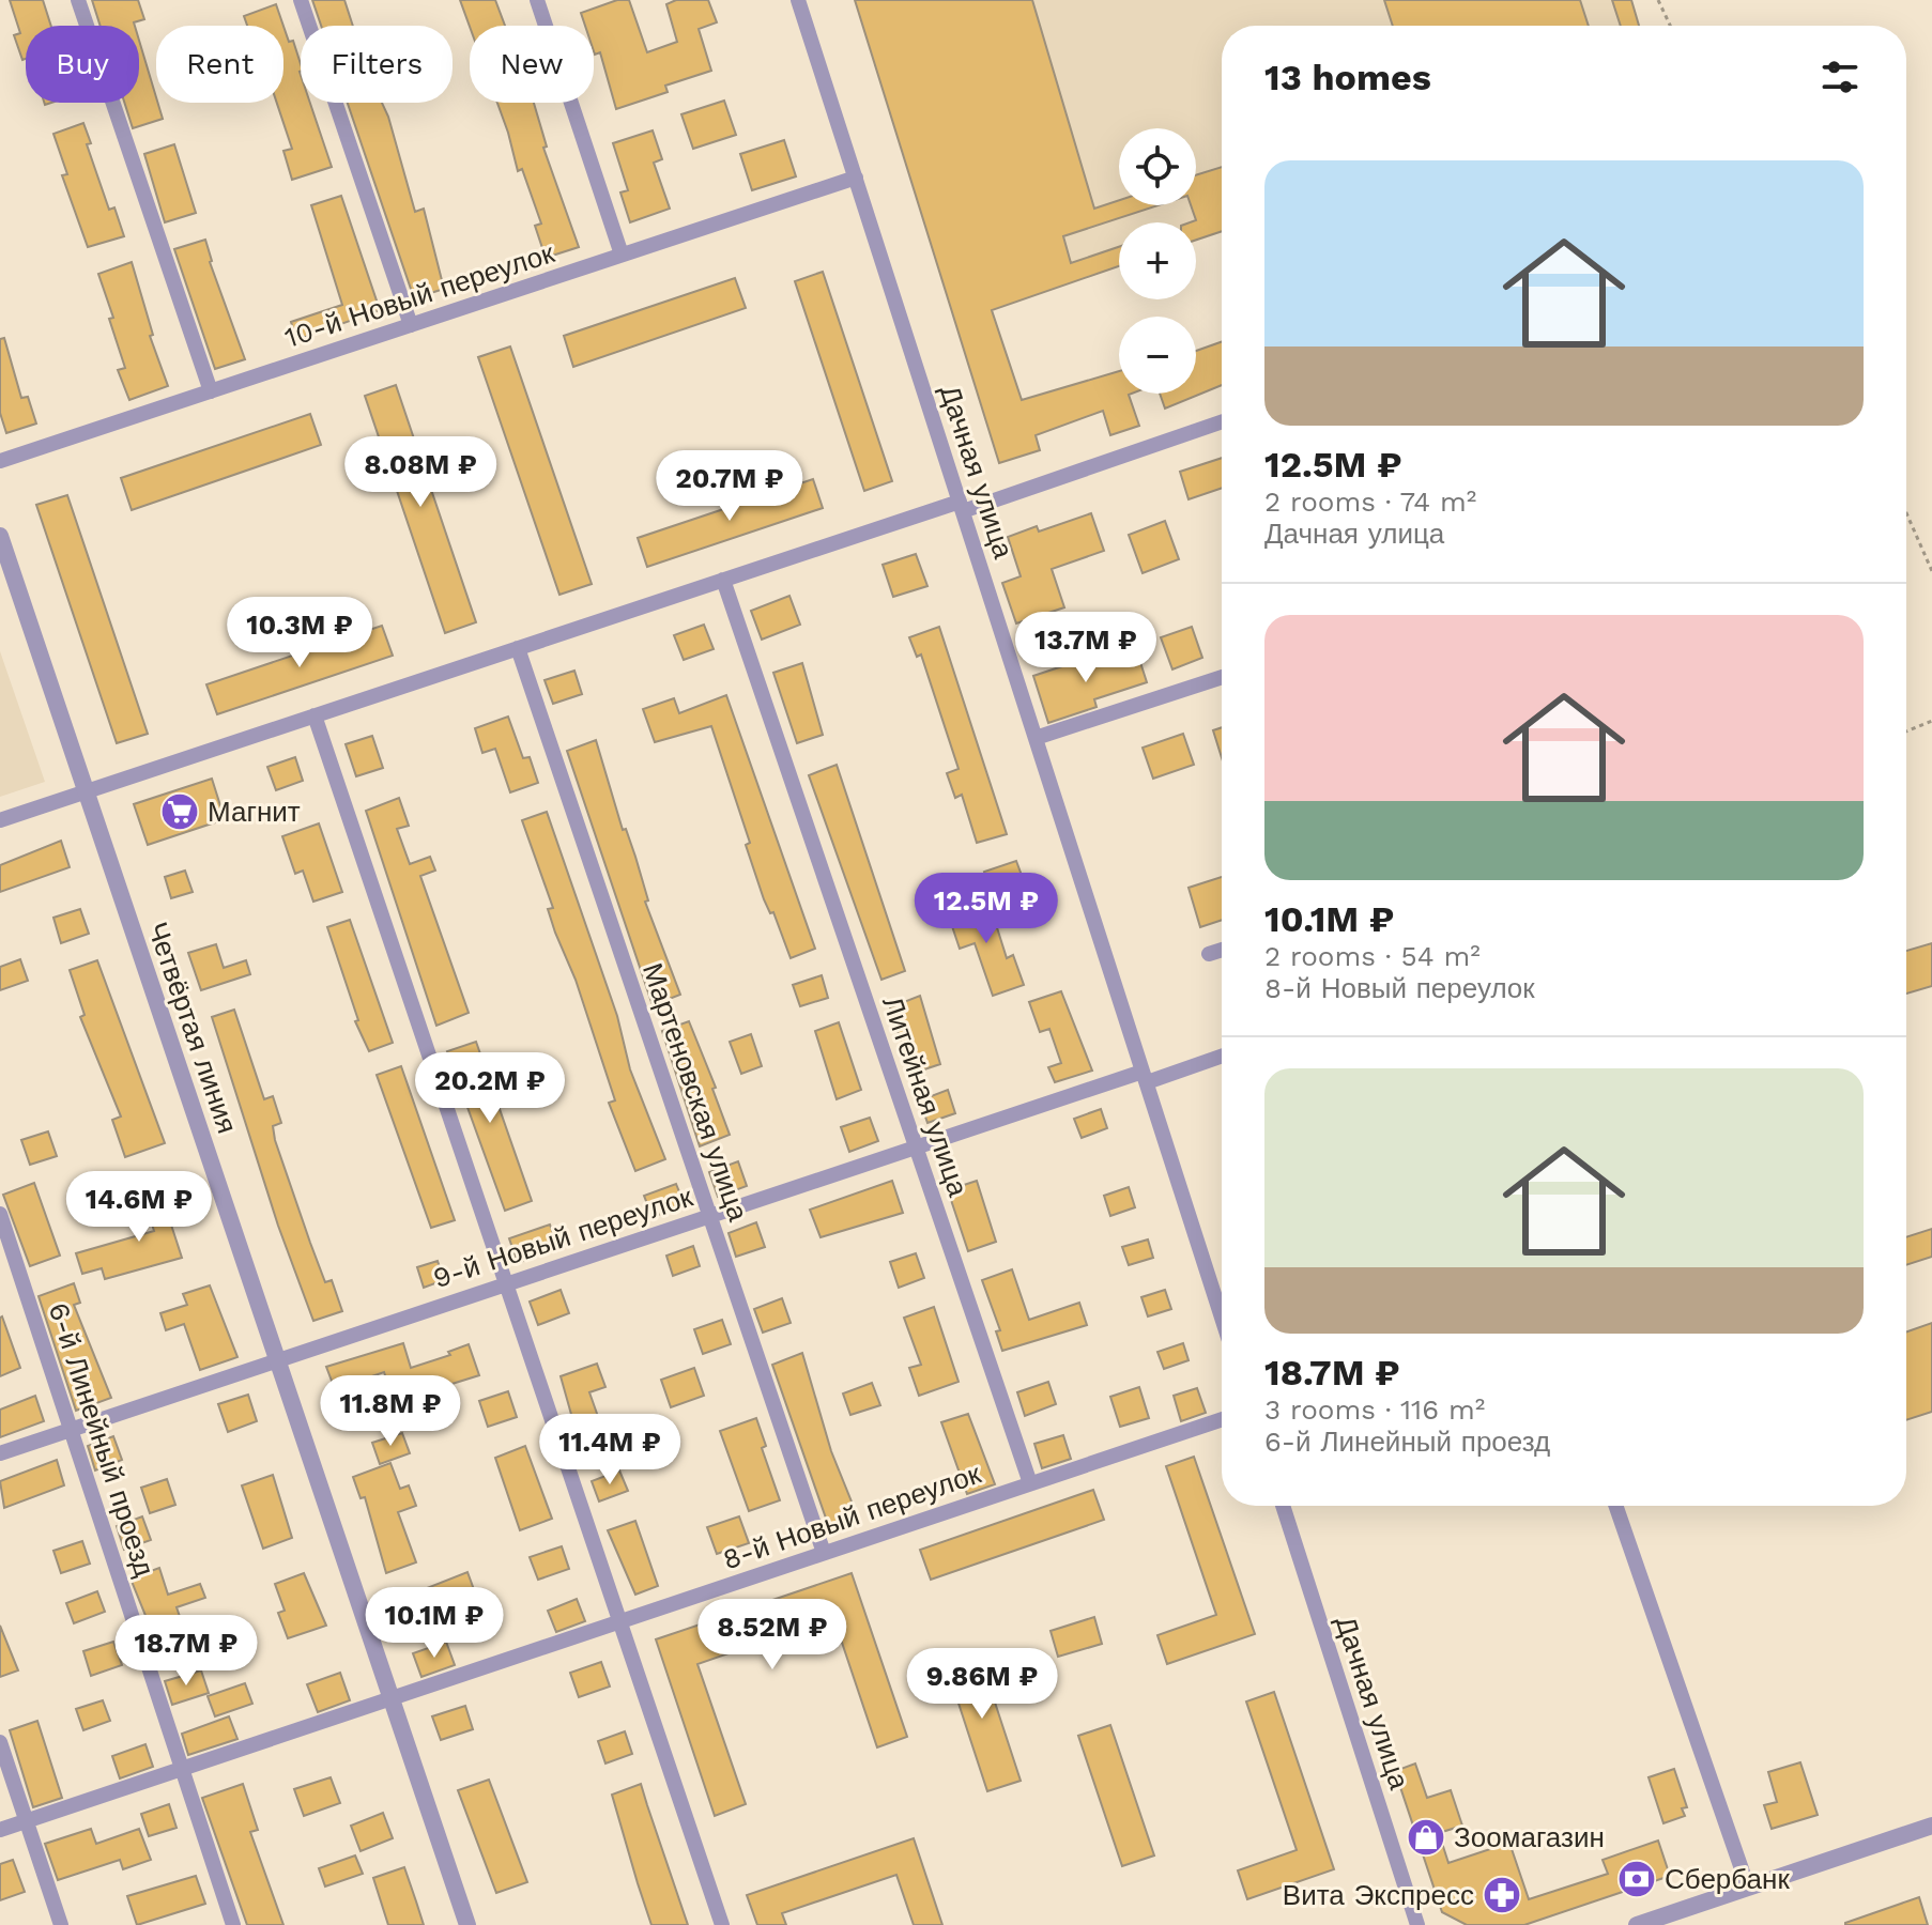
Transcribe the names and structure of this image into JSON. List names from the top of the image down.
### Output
{
  "streets": {
    "street": [
      "10-й Новый переулок",
      "Дачная улица",
      "Четвёртая линия",
      "Мартеновская улица",
      "Литейная улица",
      "9-й Новый переулок",
      "6-й Линейный проезд",
      "8-й Новый переулок"
    ]
  },
  "crossings": [
    ["10-й Новый переулок", "Дачная улица"],
    ["Дачная улица", "9-й Новый переулок"],
    ["Четвёртая линия", "9-й Новый переулок"],
    ["Четвёртая линия", "8-й Новый переулок"],
    ["Мартеновская улица", "9-й Новый переулок"],
    ["Мартеновская улица", "8-й Новый переулок"],
    ["Литейная улица", "9-й Новый переулок"],
    ["Литейная улица", "8-й Новый переулок"],
    ["9-й Новый переулок", "6-й Линейный проезд"],
    ["6-й Линейный проезд", "8-й Новый переулок"]
  ],
  "places": {
    "supermarket": ["Магнит"],
    "shop": ["Зоомагазин"],
    "bank": ["Сбербанк"],
    "pharmacy": ["Вита Экспресс"]
  },
  "page": {
    "chip": [
      "Buy",
      "Rent",
      "Filters",
      "New"
    ],
    "heading": "13 homes",
    "map_buttons": ["+", "−"],
    "list": [
      {
        "name": "12.5M ₽",
        "note": "2 rooms · 74 m² · Дачная улица"
      },
      {
        "name": "10.1M ₽",
        "note": "2 rooms · 54 m² · 8-й Новый переулок"
      },
      {
        "name": "18.7M ₽",
        "note": "3 rooms · 116 m² · 6-й Линейный проезд"
      }
    ],
    "price": [
      "8.08M ₽",
      "20.7M ₽",
      "10.3M ₽",
      "13.7M ₽",
      "12.5M ₽",
      "20.2M ₽",
      "14.6M ₽",
      "11.8M ₽",
      "11.4M ₽",
      "10.1M ₽",
      "8.52M ₽",
      "18.7M ₽",
      "9.86M ₽"
    ]
  }
}
